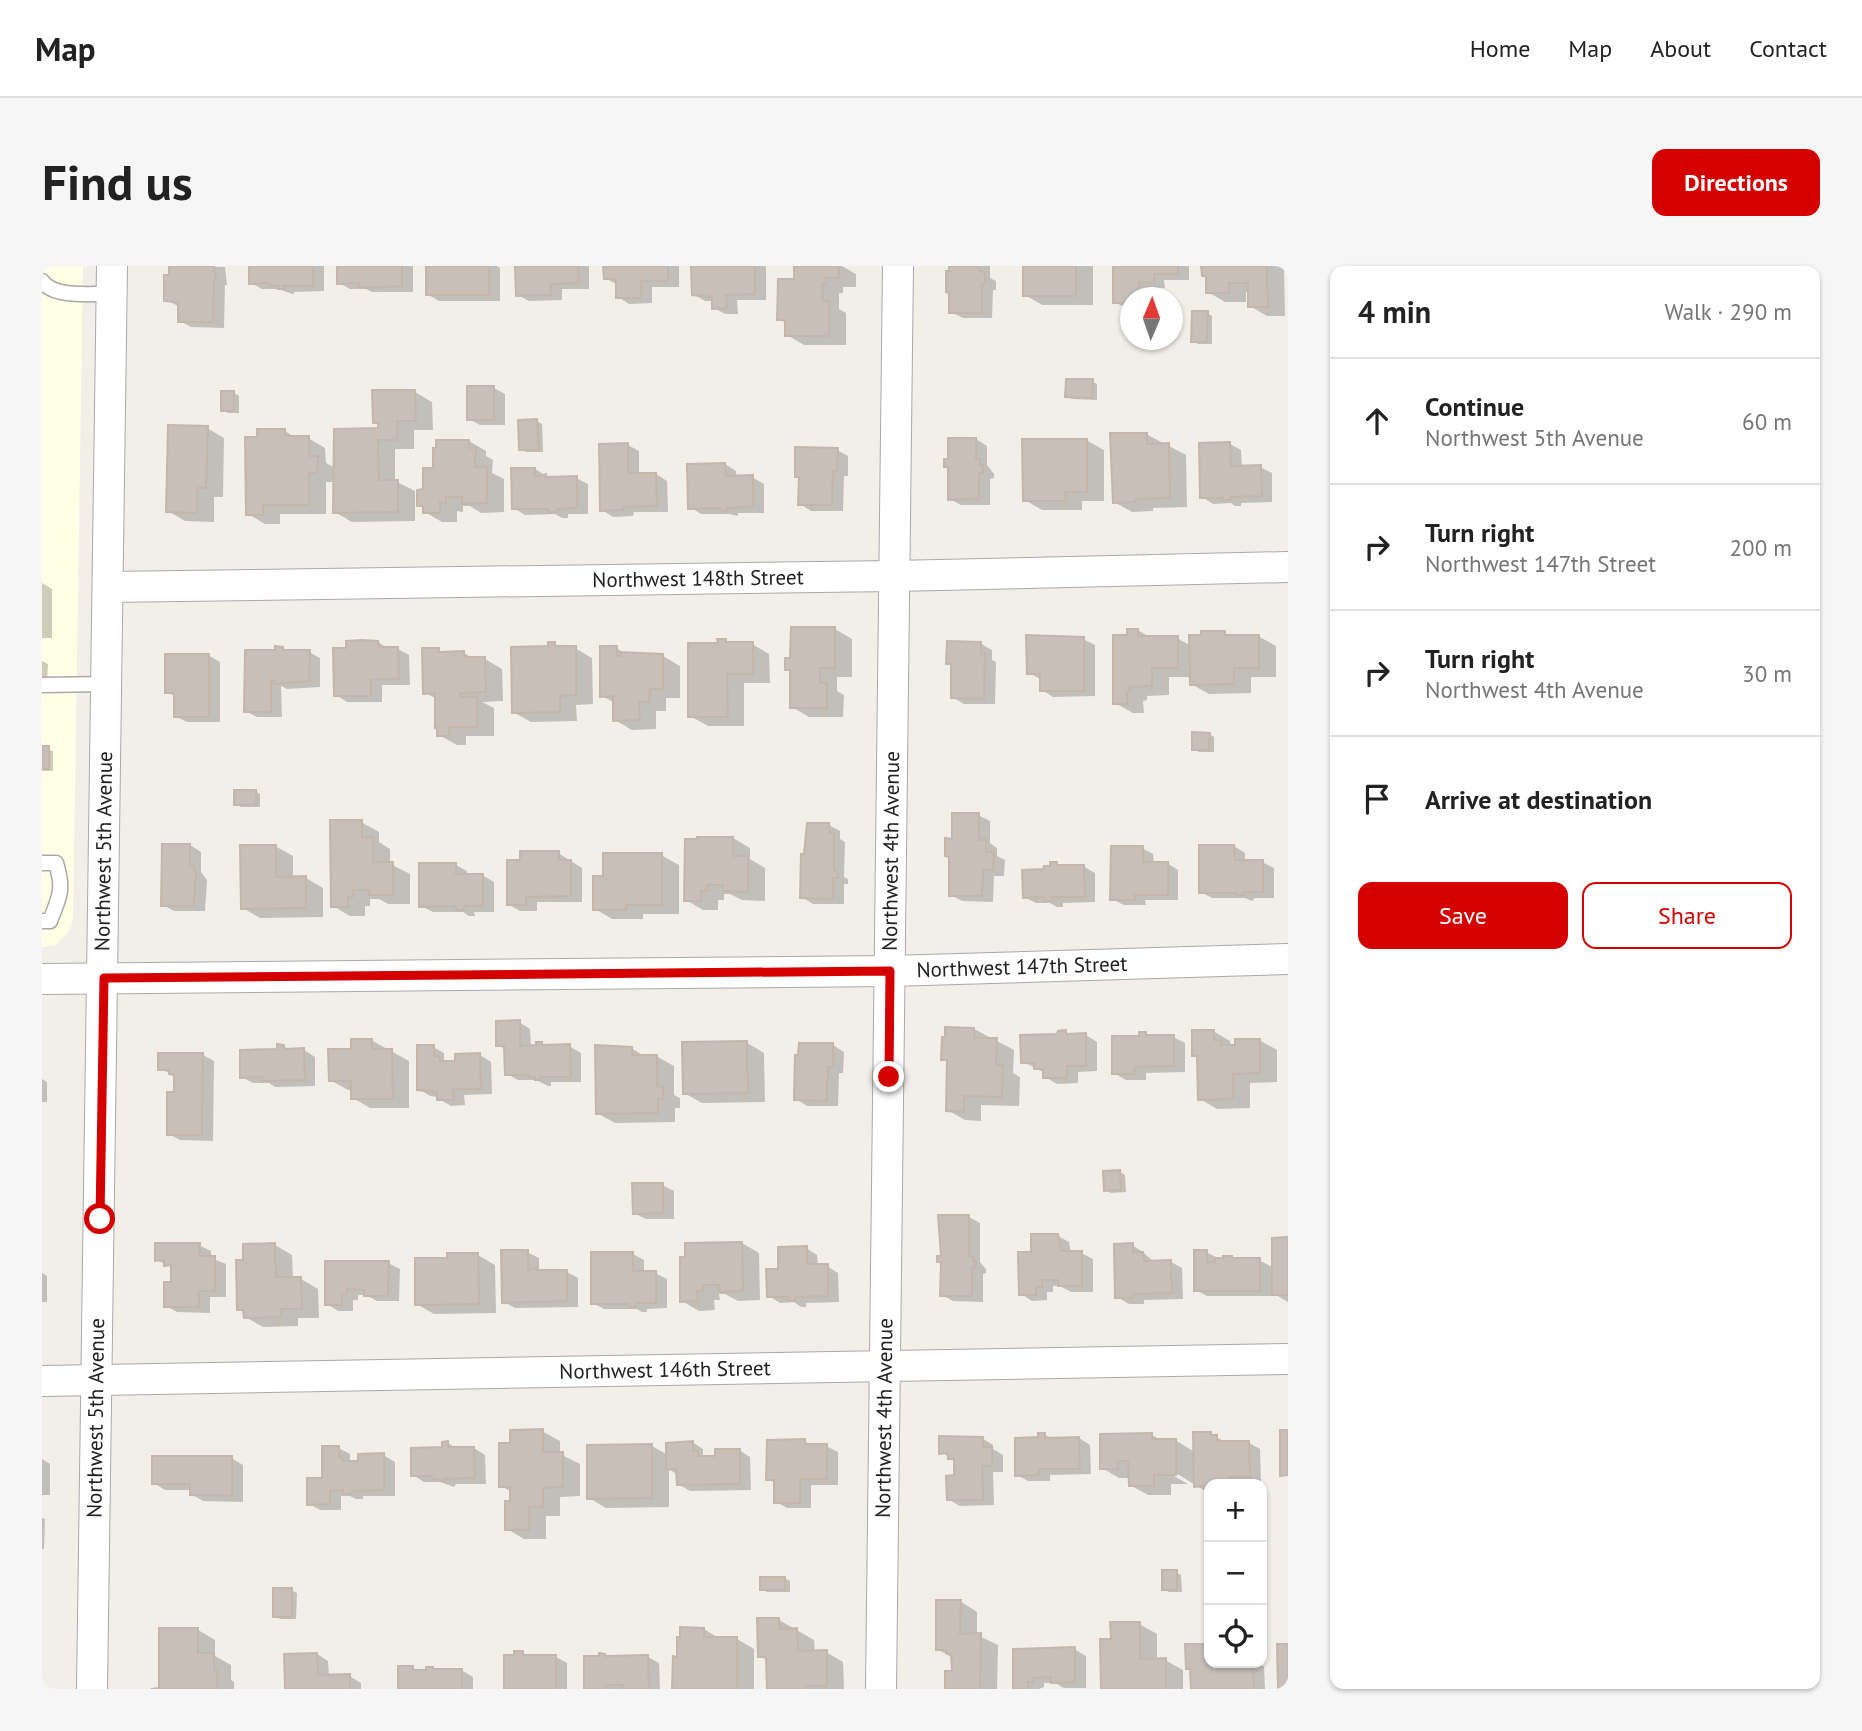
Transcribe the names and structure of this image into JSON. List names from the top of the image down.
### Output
{
  "streets": {
    "street": [
      "Northwest 148th Street",
      "Northwest 5th Avenue",
      "Northwest 4th Avenue",
      "Northwest 147th Street",
      "Northwest 146th Street"
    ]
  },
  "crossings": [
    ["Northwest 148th Street", "Northwest 5th Avenue"],
    ["Northwest 148th Street", "Northwest 4th Avenue"],
    ["Northwest 5th Avenue", "Northwest 147th Street"],
    ["Northwest 5th Avenue", "Northwest 146th Street"],
    ["Northwest 4th Avenue", "Northwest 147th Street"],
    ["Northwest 4th Avenue", "Northwest 146th Street"]
  ],
  "north": "top",
  "page": {
    "header": "Map",
    "nav": [
      "Home",
      "Map",
      "About",
      "Contact"
    ],
    "buttons": [
      "Directions",
      ["Save", "Share"]
    ],
    "title": "Find us",
    "heading": ["4 min", "Walk · 290 m"],
    "list": [
      ["Continue", "Northwest 5th Avenue", "60 m"],
      ["Turn right", "Northwest 147th Street", "200 m"],
      ["Turn right", "Northwest 4th Avenue", "30 m"],
      "Arrive at destination"
    ],
    "map_buttons": ["+", "−"]
  }
}
